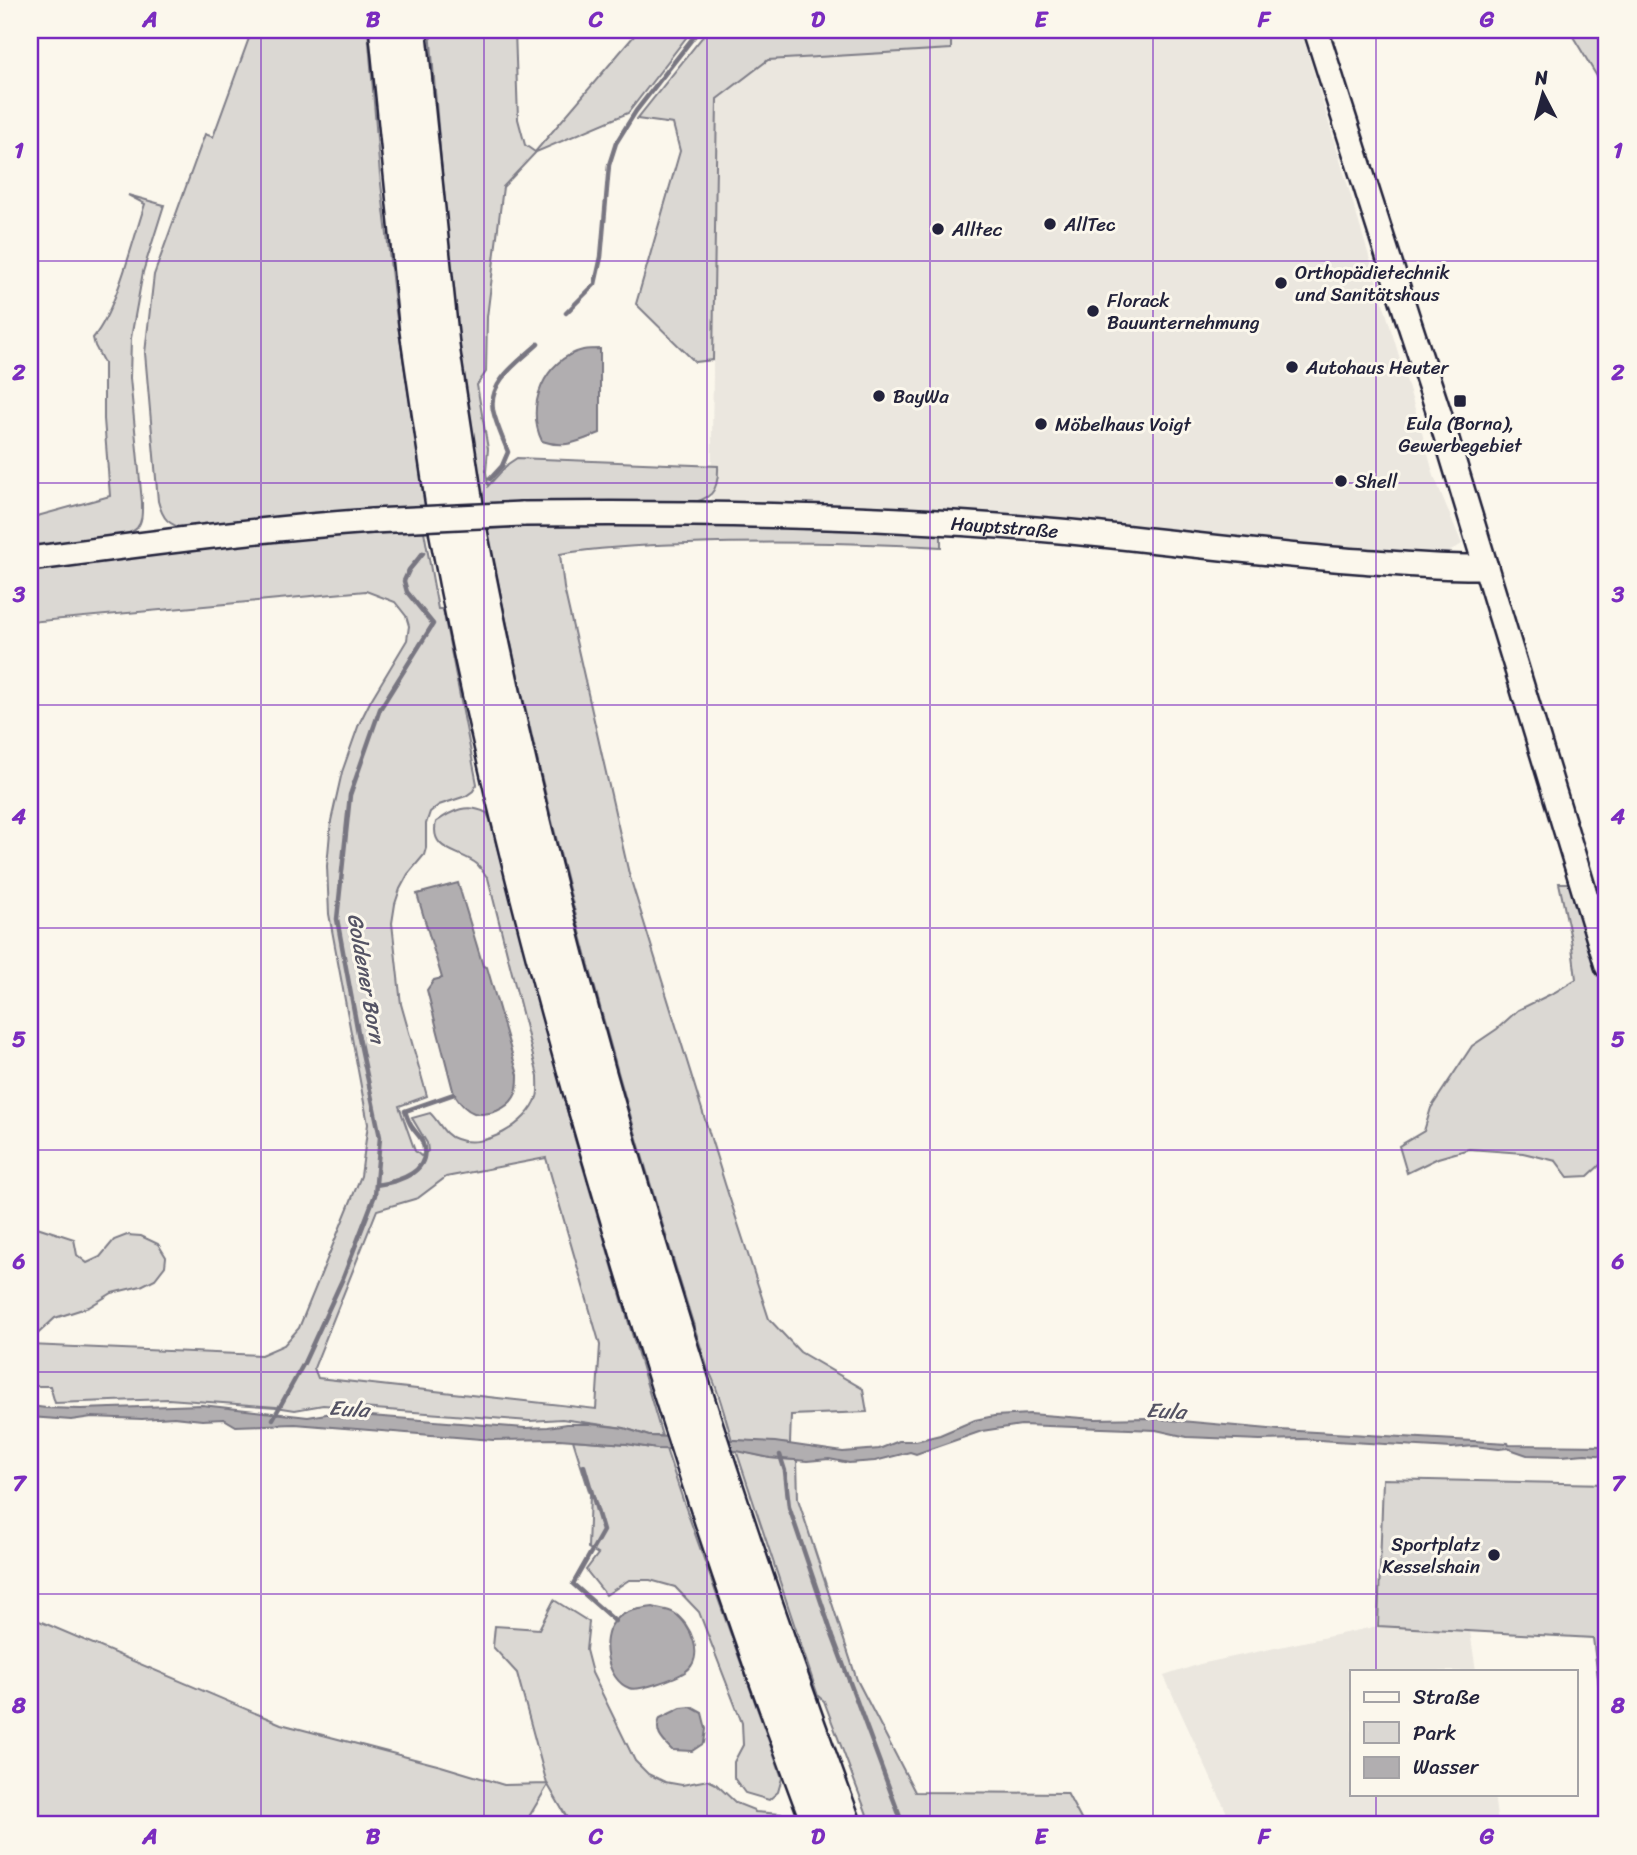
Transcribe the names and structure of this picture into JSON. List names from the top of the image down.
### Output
{
  "streets": {
    "street": ["Hauptstraße"]
  },
  "water": ["Goldener Born", "Eula"],
  "places": {
    "other": [
      "AllTec",
      "Alltec",
      "Orthopädietechnik und Sanitätshaus",
      "Florack Bauunternehmung",
      "Autohaus Heuter",
      "BayWa",
      "Möbelhaus Voigt",
      "Shell",
      "Sportplatz Kesselshain"
    ],
    "transit": ["Eula (Borna), Gewerbegebiet"]
  },
  "legend": ["Straße", "Park", "Wasser"],
  "north": "top",
  "grid": {
    "columns": [
      "A",
      "B",
      "C",
      "D",
      "E",
      "F",
      "G"
    ],
    "rows": [
      "1",
      "2",
      "3",
      "4",
      "5",
      "6",
      "7",
      "8"
    ]
  }
}
